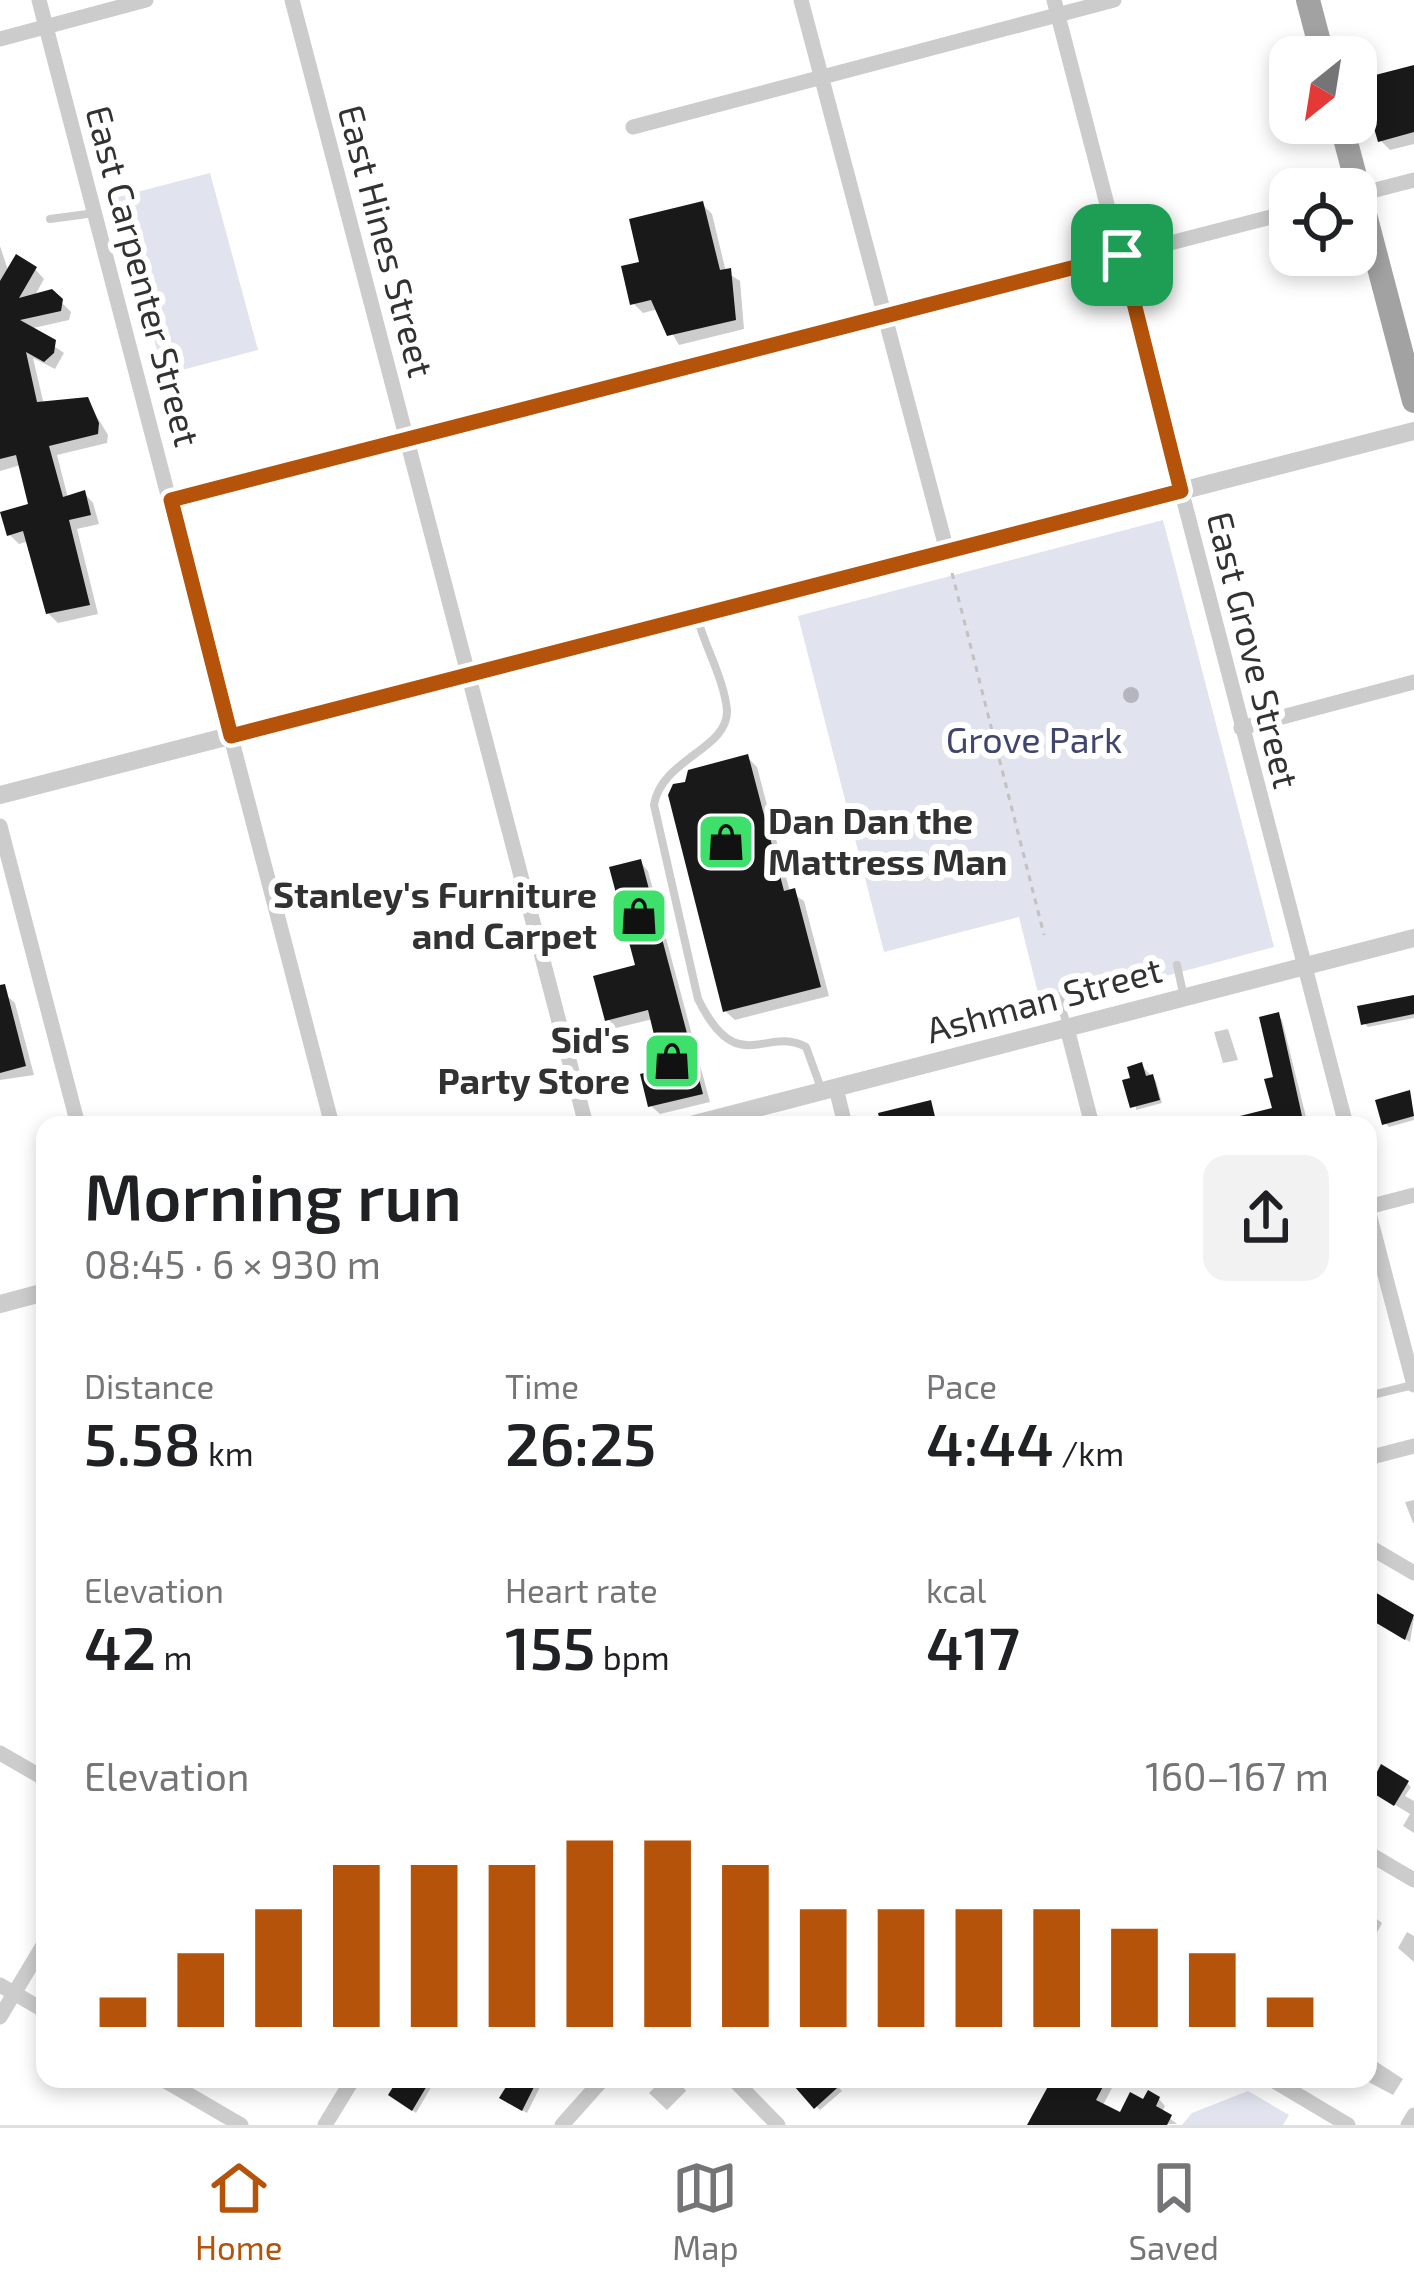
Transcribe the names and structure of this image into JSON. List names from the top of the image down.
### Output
{
  "streets": {
    "street": [
      "East Hines Street",
      "East Carpenter Street",
      "East Grove Street",
      "Ashman Street"
    ]
  },
  "crossings": [
    ["East Grove Street", "Ashman Street"]
  ],
  "parks": ["Grove Park"],
  "places": {
    "shop": ["Dan Dan the Mattress Man", "Stanley's Furniture and Carpet", "Sid's Party Store"]
  },
  "north": "bottom left",
  "page": {
    "heading": ["Morning run", "08:45 · 6 × 930 m"],
    "stats": [
      ["Distance", "5.58 km"],
      ["Time", "26:25"],
      ["Pace", "4:44 /km"],
      ["Elevation", "42 m"],
      ["Heart rate", "155 bpm"],
      ["kcal", "417"]
    ],
    "chart": ["Elevation", "160–167 m"],
    "tabs": ["Home", "Map", "Saved"]
  }
}
